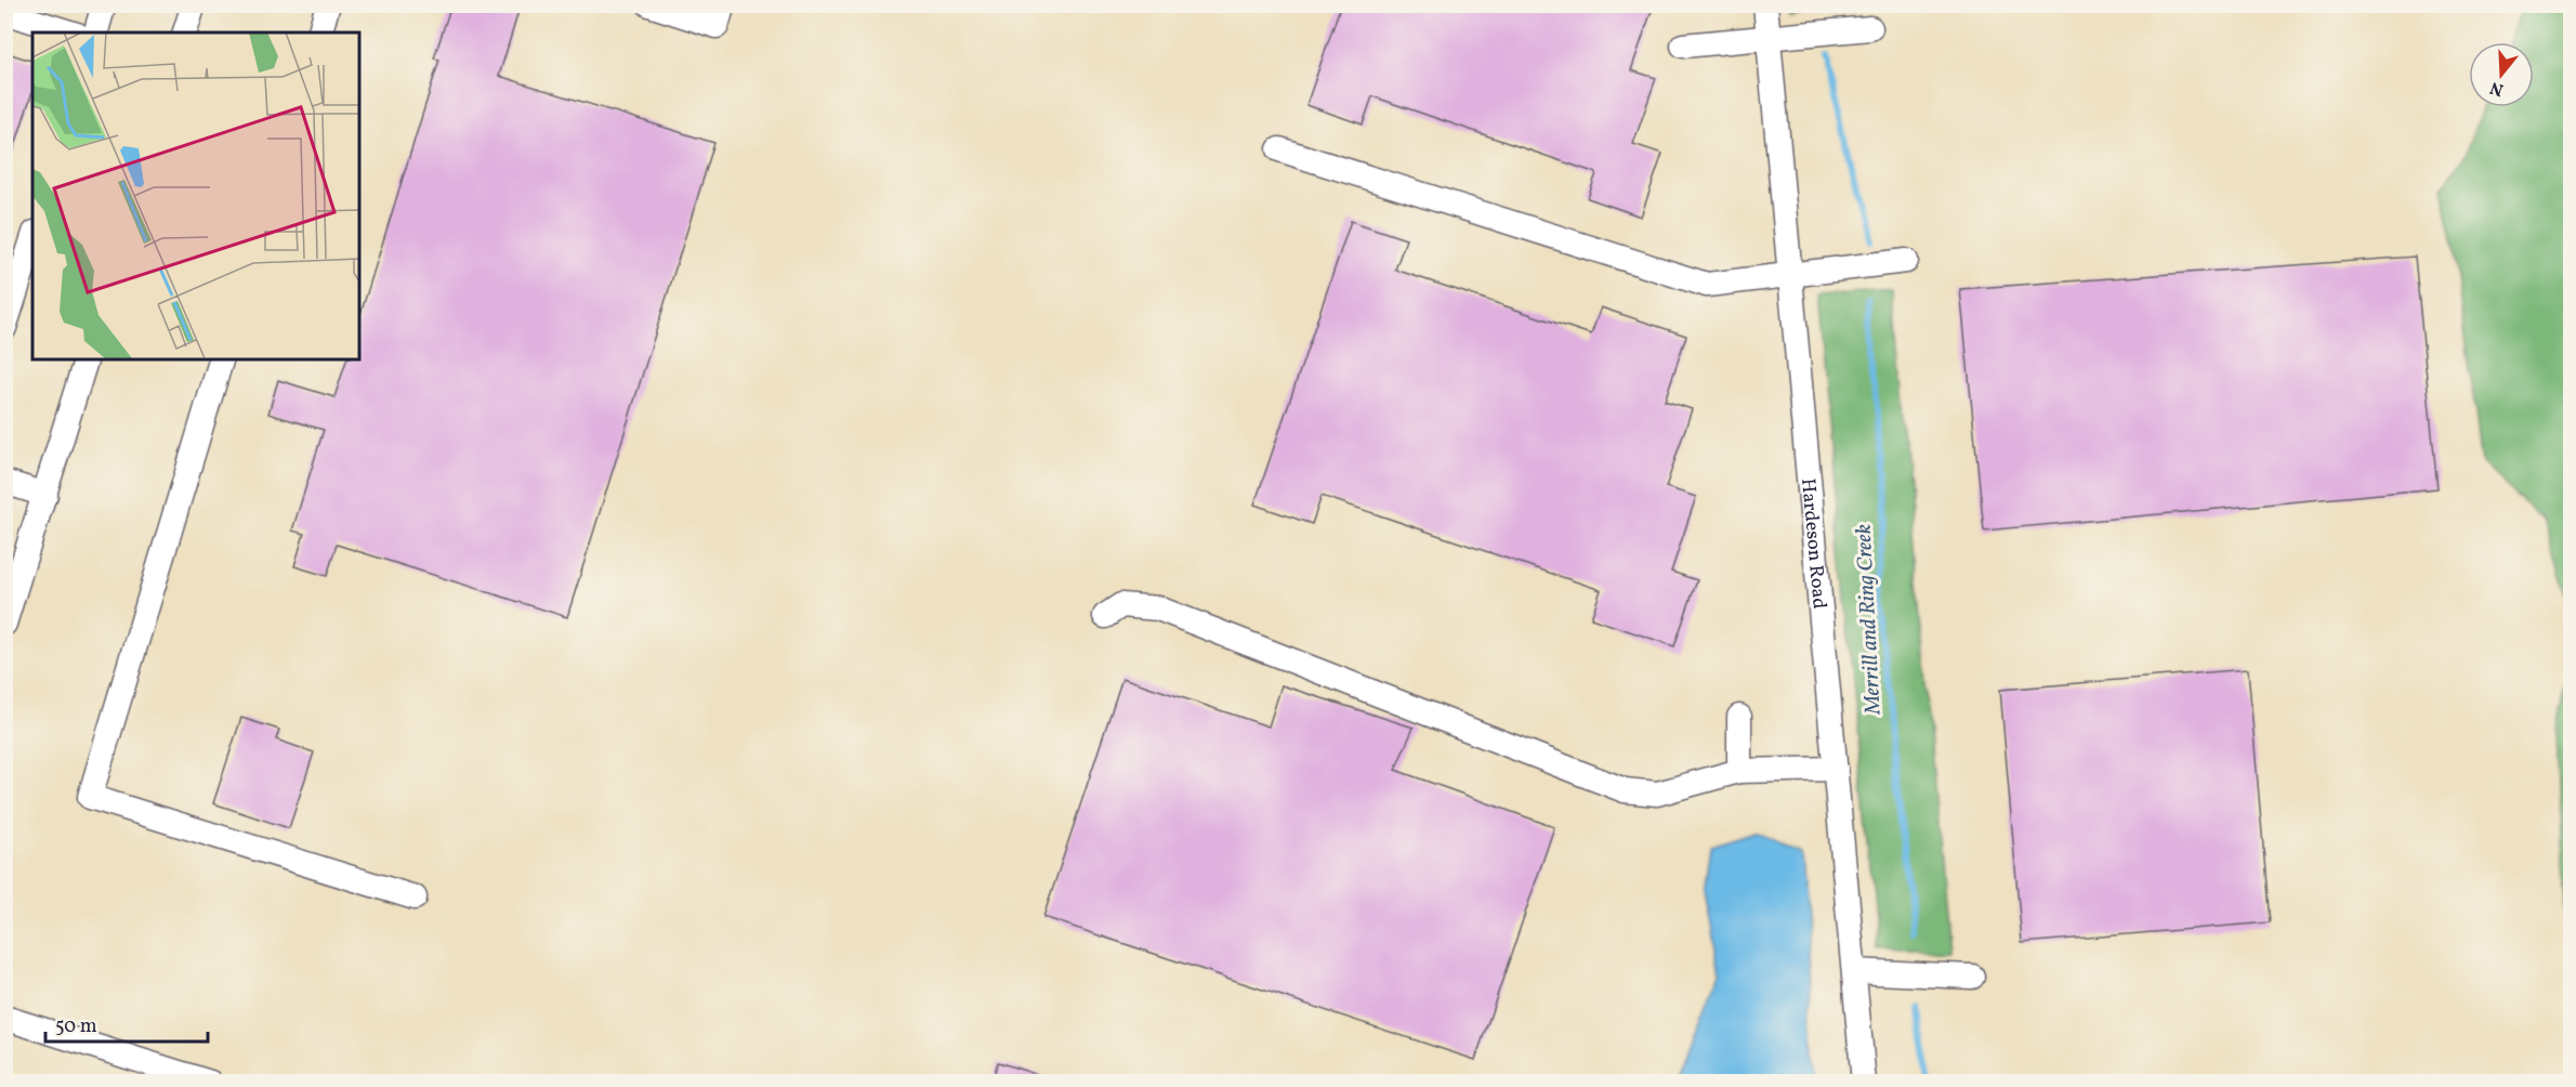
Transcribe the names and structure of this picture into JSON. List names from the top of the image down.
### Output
{
  "streets": {
    "street": ["Hardeson Road"]
  },
  "water": ["Merrill and Ring Creek"],
  "scale_bar": "50 m",
  "north": "bottom"
}
